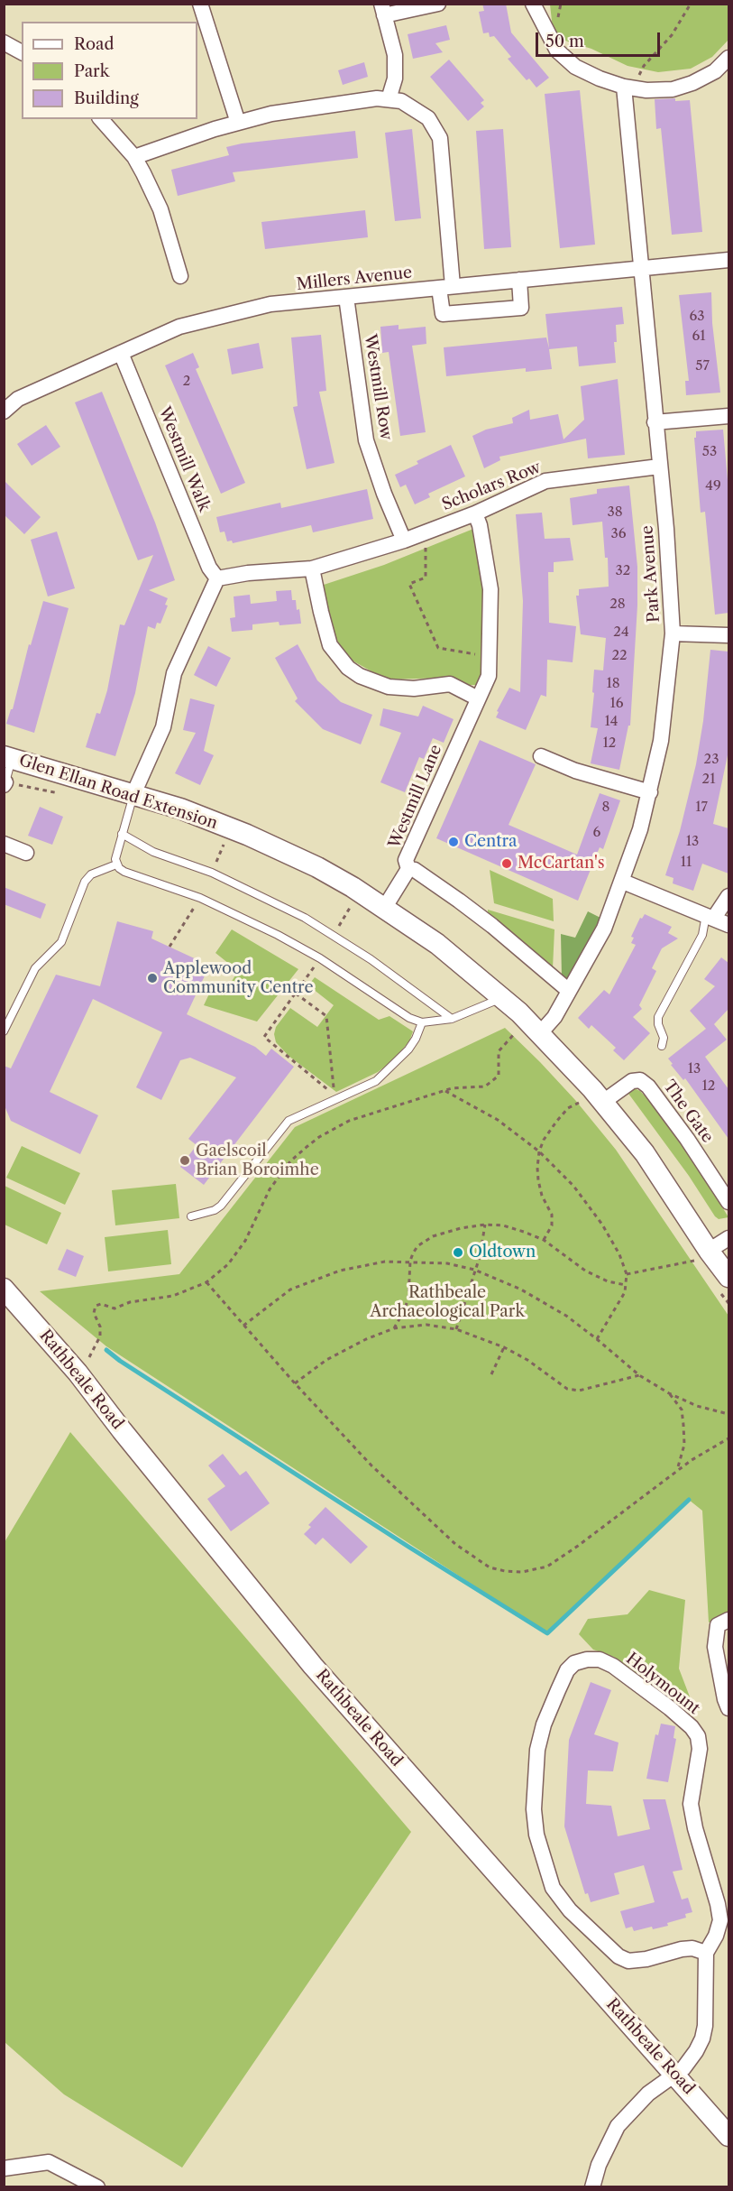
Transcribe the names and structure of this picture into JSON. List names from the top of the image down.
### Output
{
  "streets": {
    "main road": ["Glen Ellan Road Extension", "Rathbeale Road"],
    "street": [
      "Millers Avenue",
      "Westmill Row",
      "Westmill Walk",
      "Scholars Row",
      "Park Avenue",
      "Westmill Lane",
      "The Gate",
      "Holymount"
    ]
  },
  "crossings": [
    ["Millers Avenue", "Westmill Row"],
    ["Millers Avenue", "Westmill Walk"],
    ["Millers Avenue", "Park Avenue"],
    ["Westmill Row", "Scholars Row"],
    ["Westmill Walk", "Scholars Row"],
    ["Scholars Row", "Park Avenue"],
    ["Scholars Row", "Westmill Lane"],
    ["Park Avenue", "Glen Ellan Road Extension"],
    ["Glen Ellan Road Extension", "Westmill Lane"],
    ["Glen Ellan Road Extension", "The Gate"],
    ["Rathbeale Road", "Holymount"]
  ],
  "parks": ["Rathbeale Archaeological Park"],
  "places": [
    "Centra",
    "McCartan's",
    "Applewood Community Centre",
    "Gaelscoil Brian Boroimhe",
    "Oldtown"
  ],
  "house_numbers": [
    "63",
    "61",
    "57",
    "2",
    "53",
    "49",
    "38",
    "36",
    "32",
    "28",
    "24",
    "22",
    "18",
    "16",
    "14",
    "12",
    "23",
    "21",
    "8",
    "17",
    "6",
    "13",
    "11",
    "13",
    "12"
  ],
  "legend": ["Road", "Park", "Building"],
  "scale_bar": "50 m"
}
